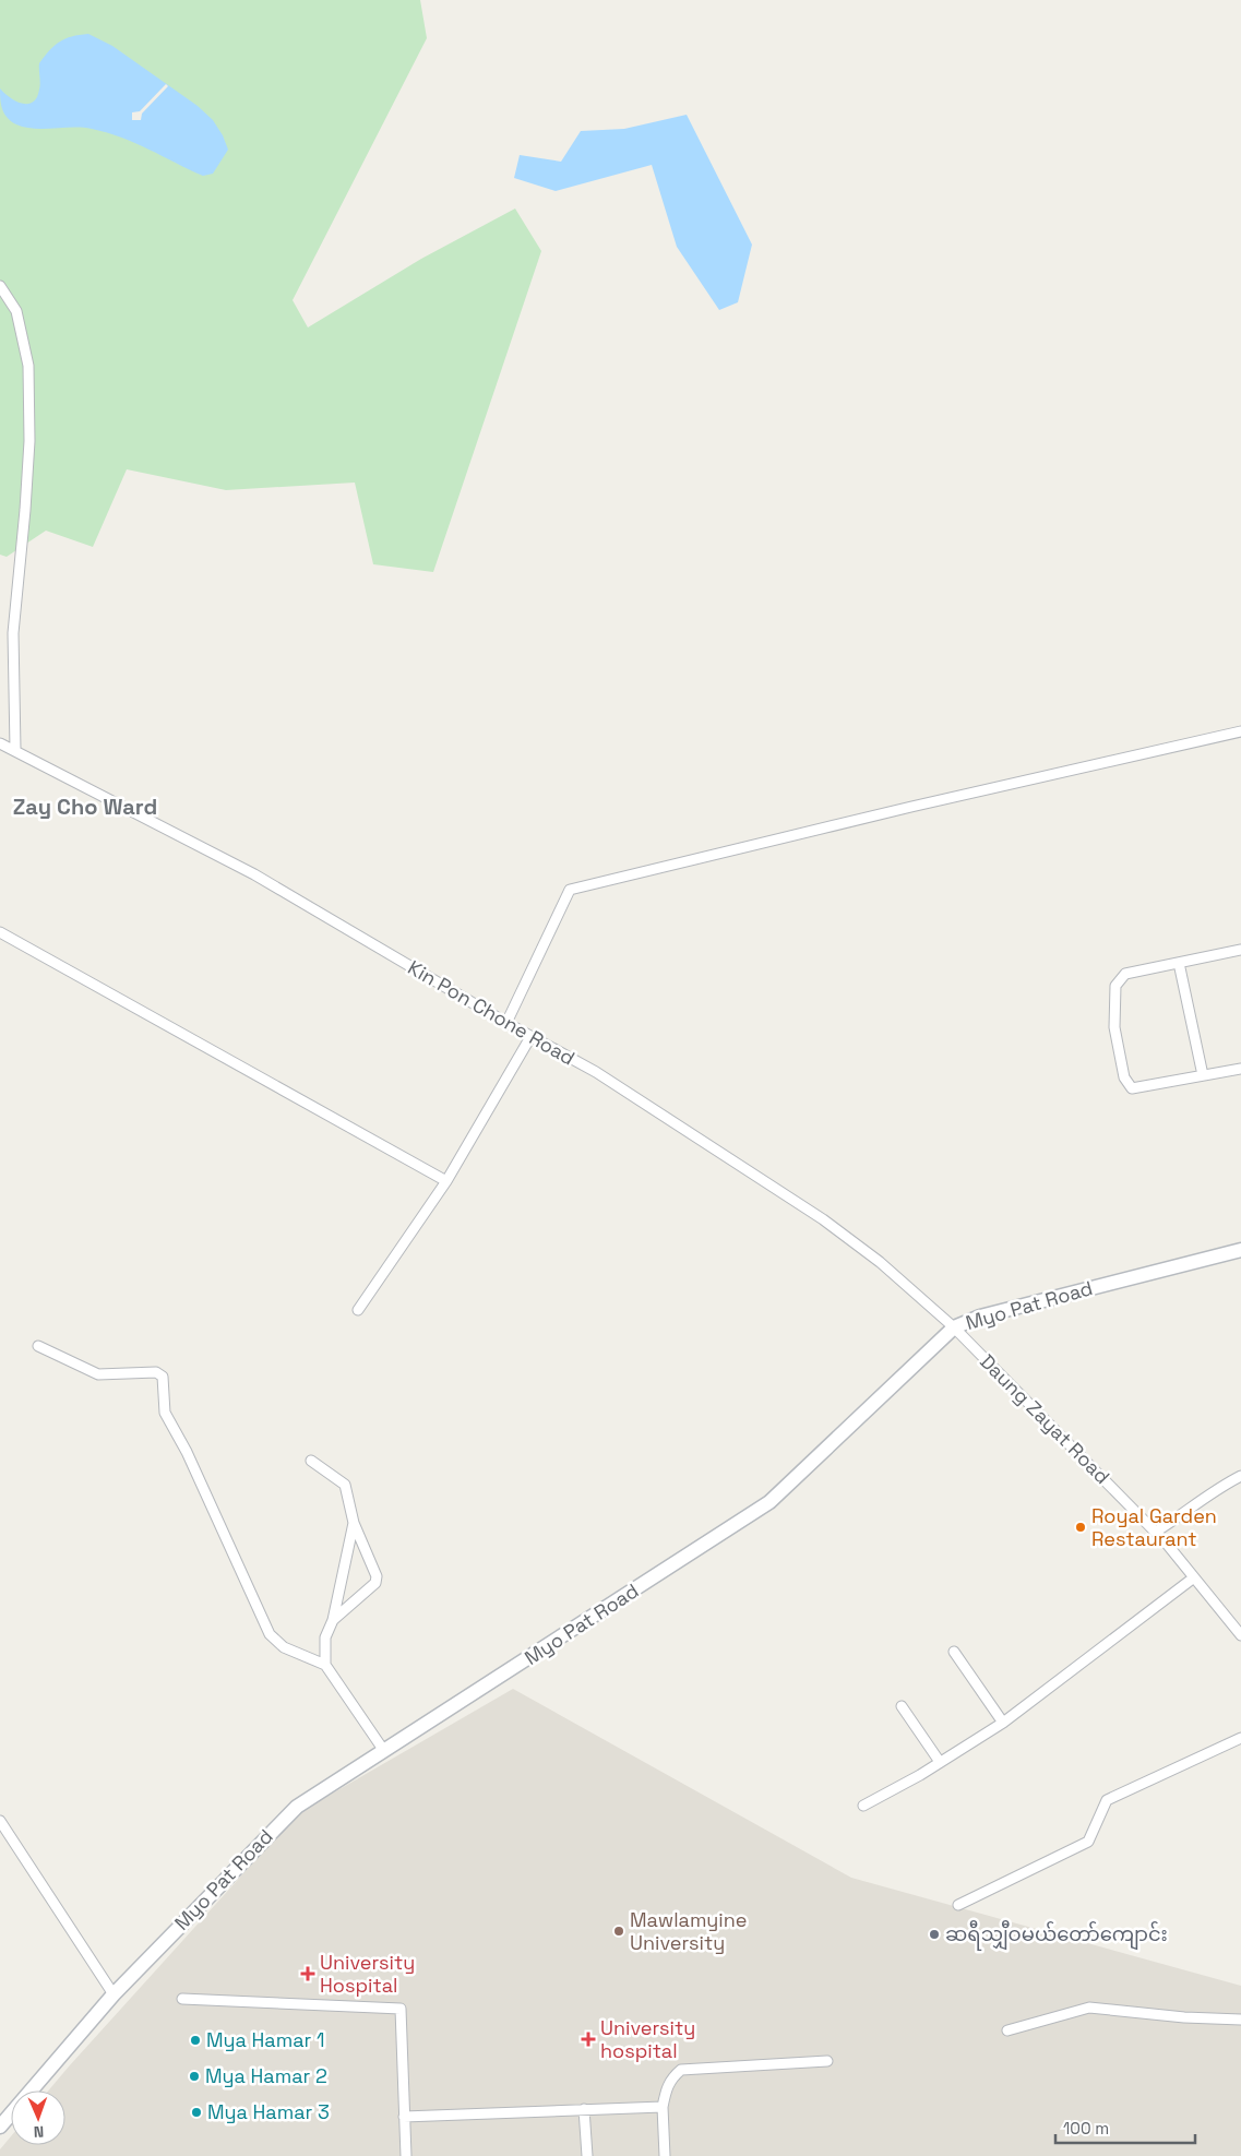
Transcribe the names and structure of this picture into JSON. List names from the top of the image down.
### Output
{
  "streets": {
    "main road": ["Myo Pat Road"],
    "street": ["Kin Pon Chone Road", "Daung Zayat Road"]
  },
  "crossings": [
    ["Kin Pon Chone Road", "Myo Pat Road"],
    ["Kin Pon Chone Road", "Daung Zayat Road"],
    ["Myo Pat Road", "Daung Zayat Road"]
  ],
  "districts": ["Zay Cho Ward"],
  "places": {
    "other": [
      "Royal Garden Restaurant",
      "Mawlamyine University",
      "ဆရီသျှီဝမယ်တော်ကျောင်း",
      "Mya Hamar 1",
      "Mya Hamar 2",
      "Mya Hamar 3"
    ],
    "health": ["University Hospital", "University hospital"]
  },
  "scale_bar": "100 m",
  "north": "bottom"
}
